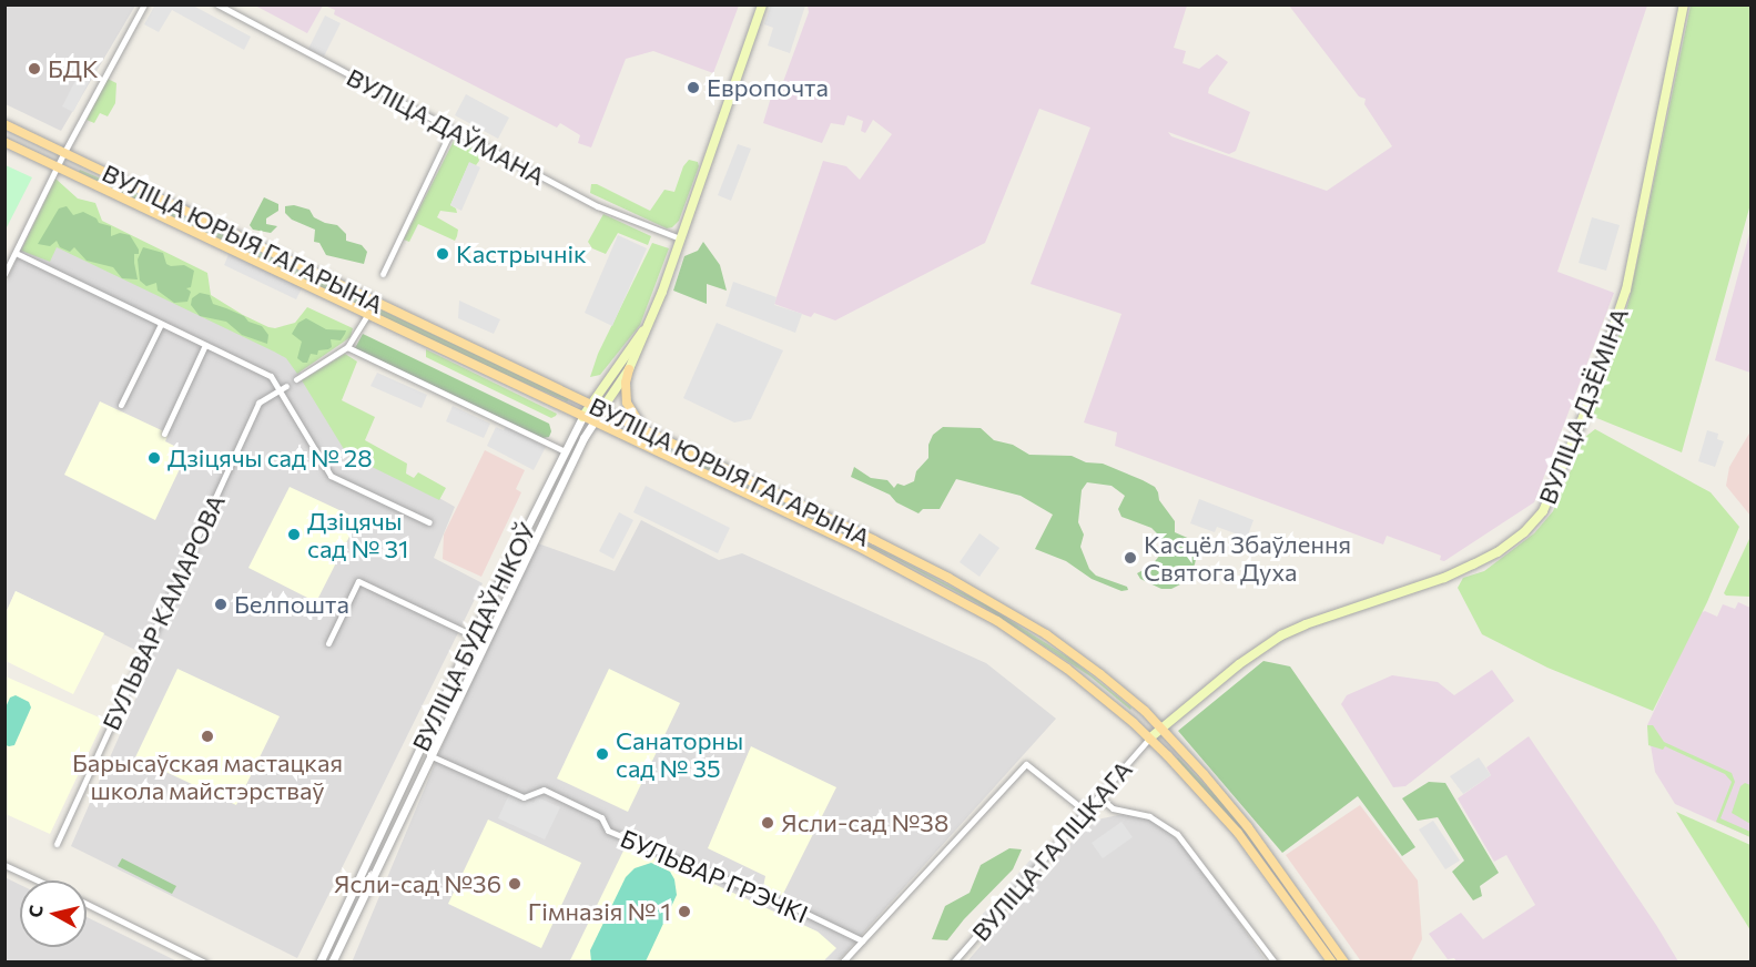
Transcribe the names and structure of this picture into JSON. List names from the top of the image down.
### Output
{
  "streets": {
    "main road": ["ВУЛІЦА ЮРЫЯ ГАГАРЫНА", "ВУЛІЦА ДЗЁМІНА", "ВУЛІЦА БУДАЎНІКОЎ"],
    "street": [
      "ВУЛІЦА ДАЎМАНА",
      "БУЛЬВАР КАМАРОВА",
      "ВУЛІЦА ГАЛІЦКАГА",
      "БУЛЬВАР ГРЭЧКІ"
    ]
  },
  "crossings": [
    ["ВУЛІЦА ДАЎМАНА", "ВУЛІЦА БУДАЎНІКОЎ"],
    ["ВУЛІЦА ЮРЫЯ ГАГАРЫНА", "ВУЛІЦА ДЗЁМІНА"],
    ["ВУЛІЦА ЮРЫЯ ГАГАРЫНА", "ВУЛІЦА БУДАЎНІКОЎ"],
    ["ВУЛІЦА ЮРЫЯ ГАГАРЫНА", "ВУЛІЦА ГАЛІЦКАГА"],
    ["ВУЛІЦА ДЗЁМІНА", "ВУЛІЦА ГАЛІЦКАГА"],
    ["ВУЛІЦА БУДАЎНІКОЎ", "БУЛЬВАР ГРЭЧКІ"]
  ],
  "places": [
    "БДК",
    "Европочта",
    "Кастрычнік",
    "Дзіцячы сад № 28",
    "Дзіцячы сад № 31",
    "Касцёл Збаўлення Святога Духа",
    "Белпошта",
    "Барысаўская мастацкая школа майстэрстваў",
    "Санаторны сад № 35",
    "Ясли-сад №38",
    "Ясли-сад №36",
    "Гімназія № 1"
  ],
  "north": "left"
}
